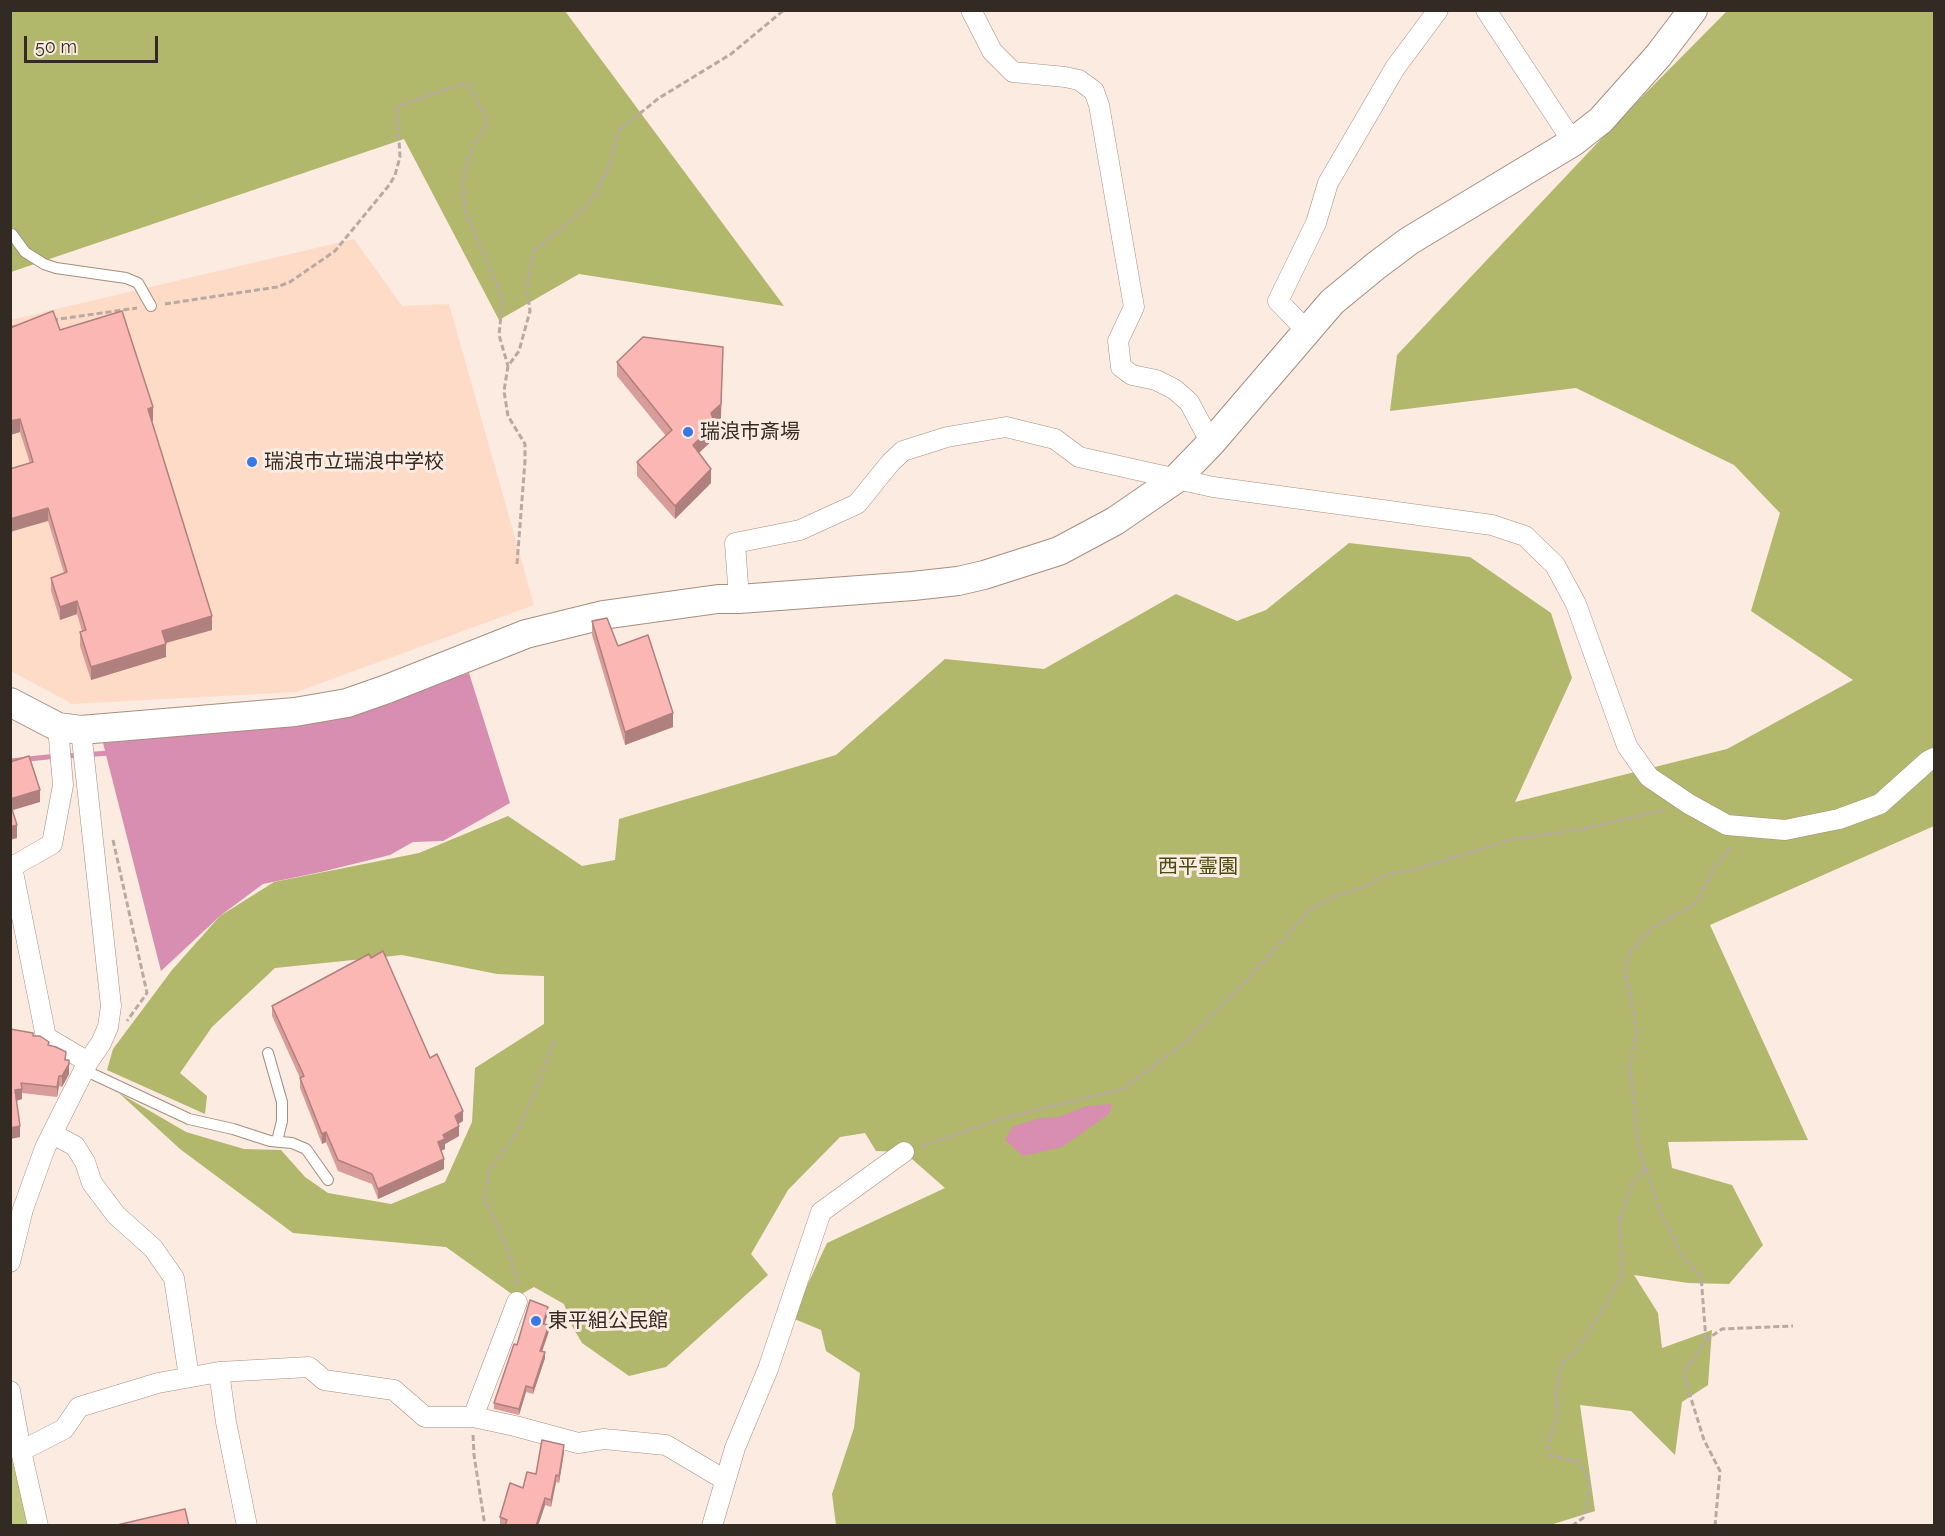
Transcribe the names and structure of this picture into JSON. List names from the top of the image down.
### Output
{
  "parks": ["西平霊園"],
  "places": ["瑞浪市斎場", "瑞浪市立瑞浪中学校", "東平組公民館"],
  "scale_bar": "50 m"
}
